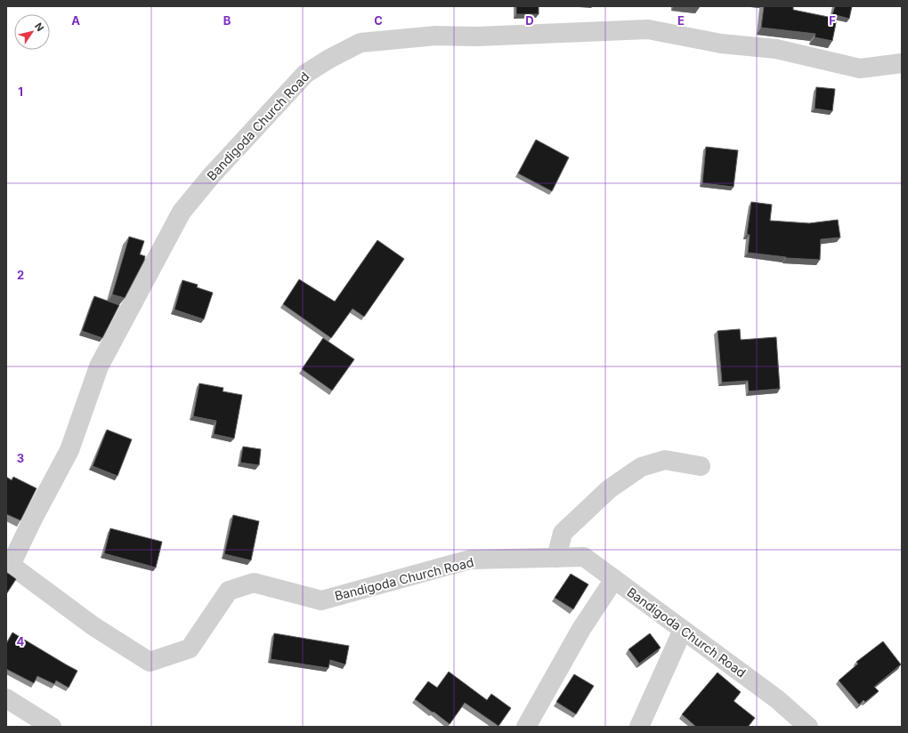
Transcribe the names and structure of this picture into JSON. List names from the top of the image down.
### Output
{
  "streets": {
    "street": ["Bandigoda Church Road"]
  },
  "north": "top right",
  "grid": {
    "columns": [
      "A",
      "B",
      "C",
      "D",
      "E",
      "F"
    ],
    "rows": [
      "1",
      "2",
      "3",
      "4"
    ]
  }
}
